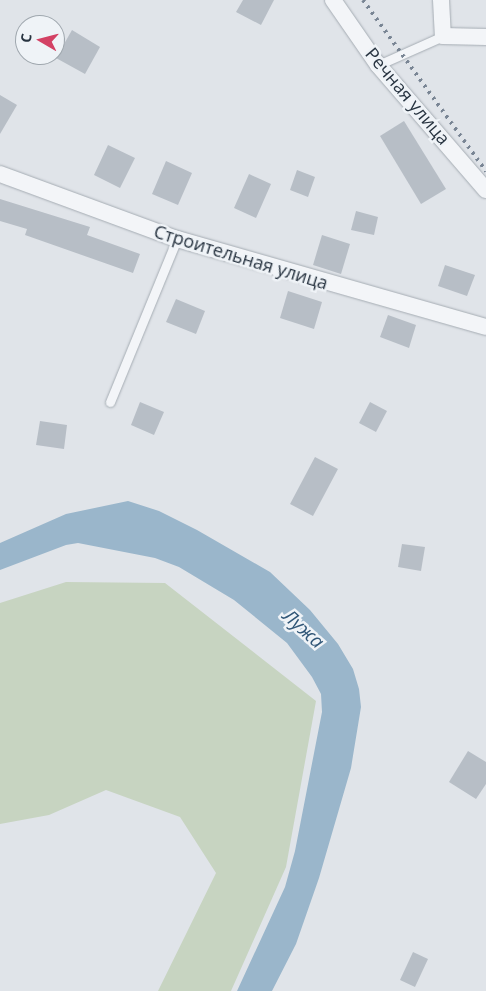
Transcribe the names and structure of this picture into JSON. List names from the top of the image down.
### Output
{
  "streets": {
    "street": ["Речная улица", "Строительная улица"]
  },
  "water": ["Лужа"],
  "north": "left"
}
